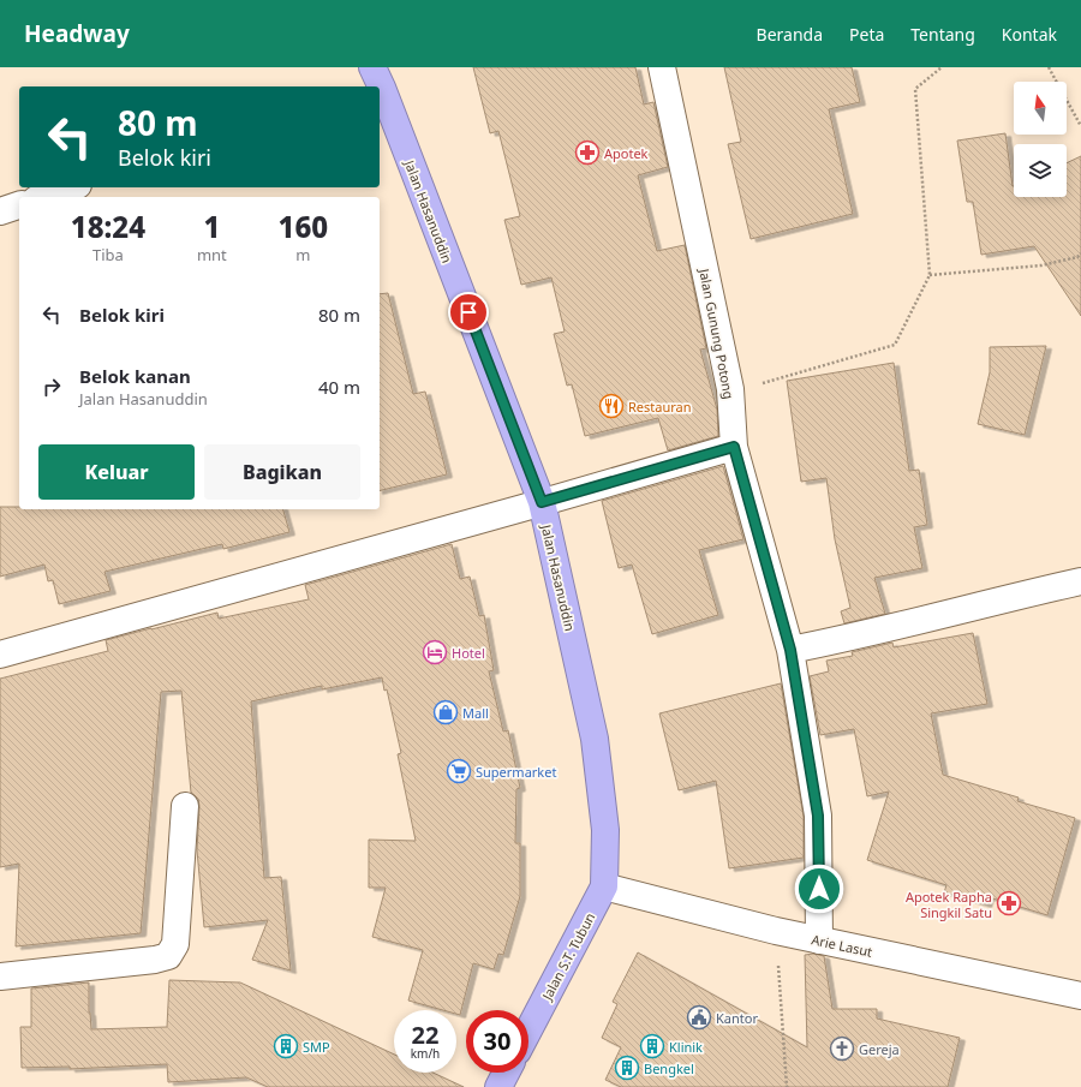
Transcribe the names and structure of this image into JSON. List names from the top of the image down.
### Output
{
  "streets": {
    "highway": ["Jalan Hasanuddin", "Jalan S.T. Tubun"],
    "street": ["Jalan Gunung Potong", "Arie Lasut"]
  },
  "crossings": [
    ["Jalan Hasanuddin", "Arie Lasut"],
    ["Jalan Hasanuddin", "Jalan S.T. Tubun"],
    ["Jalan Gunung Potong", "Arie Lasut"],
    ["Arie Lasut", "Jalan S.T. Tubun"]
  ],
  "places": {
    "pharmacy": ["Apotek", "Apotek Rapha Singkil Satu"],
    "restaurant": ["Restauran"],
    "hotel": ["Hotel"],
    "shop": ["Mall"],
    "supermarket": ["Supermarket"],
    "public building": ["Kantor"],
    "building": ["SMP", "Klinik", "Bengkel"],
    "church": ["Gereja"]
  },
  "north": "top",
  "page": {
    "header": "Headway",
    "nav": [
      "Beranda",
      "Peta",
      "Tentang",
      "Kontak"
    ],
    "turn": ["80 m", "Belok kiri"],
    "eta": [
      "18:24",
      "Tiba",
      "1",
      "mnt",
      "160",
      "m"
    ],
    "list": [
      {
        "name": "Belok kiri",
        "value": "80 m"
      },
      {
        "name": "Belok kanan",
        "note": "Jalan Hasanuddin",
        "value": "40 m"
      }
    ],
    "buttons": ["Keluar", "Bagikan"],
    "speed": "22 km/h",
    "limit": "30"
  }
}
